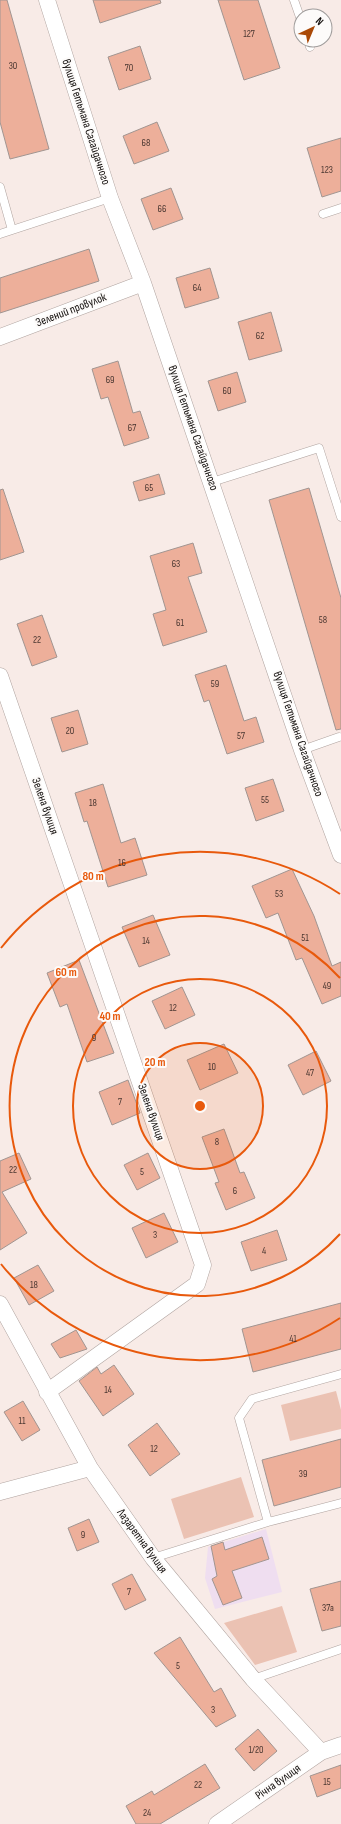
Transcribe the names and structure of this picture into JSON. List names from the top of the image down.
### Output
{
  "streets": {
    "street": [
      "вулиця Гетьмана Сагайдачного",
      "Зелений провулок",
      "Зелена вулиця",
      "Лазаретна вулиця",
      "Річна вулиця"
    ]
  },
  "crossings": [
    ["вулиця Гетьмана Сагайдачного", "Зелений провулок"],
    ["Зелена вулиця", "Лазаретна вулиця"],
    ["Лазаретна вулиця", "Річна вулиця"]
  ],
  "house_numbers": [
    "127",
    "30",
    "70",
    "68",
    "123",
    "66",
    "64",
    "62",
    "69",
    "60",
    "67",
    "65",
    "63",
    "58",
    "61",
    "22",
    "59",
    "20",
    "57",
    "55",
    "18",
    "16",
    "53",
    "51",
    "14",
    "49",
    "12",
    "9",
    "10",
    "47",
    "7",
    "8",
    "22",
    "5",
    "6",
    "3",
    "4",
    "18",
    "41",
    "14",
    "11",
    "12",
    "39",
    "9",
    "7",
    "37а",
    "5",
    "3",
    "1/20",
    "15",
    "22",
    "24"
  ],
  "north": "top right",
  "rings": [
    "80 m",
    "60 m",
    "40 m",
    "20 m"
  ]
}
